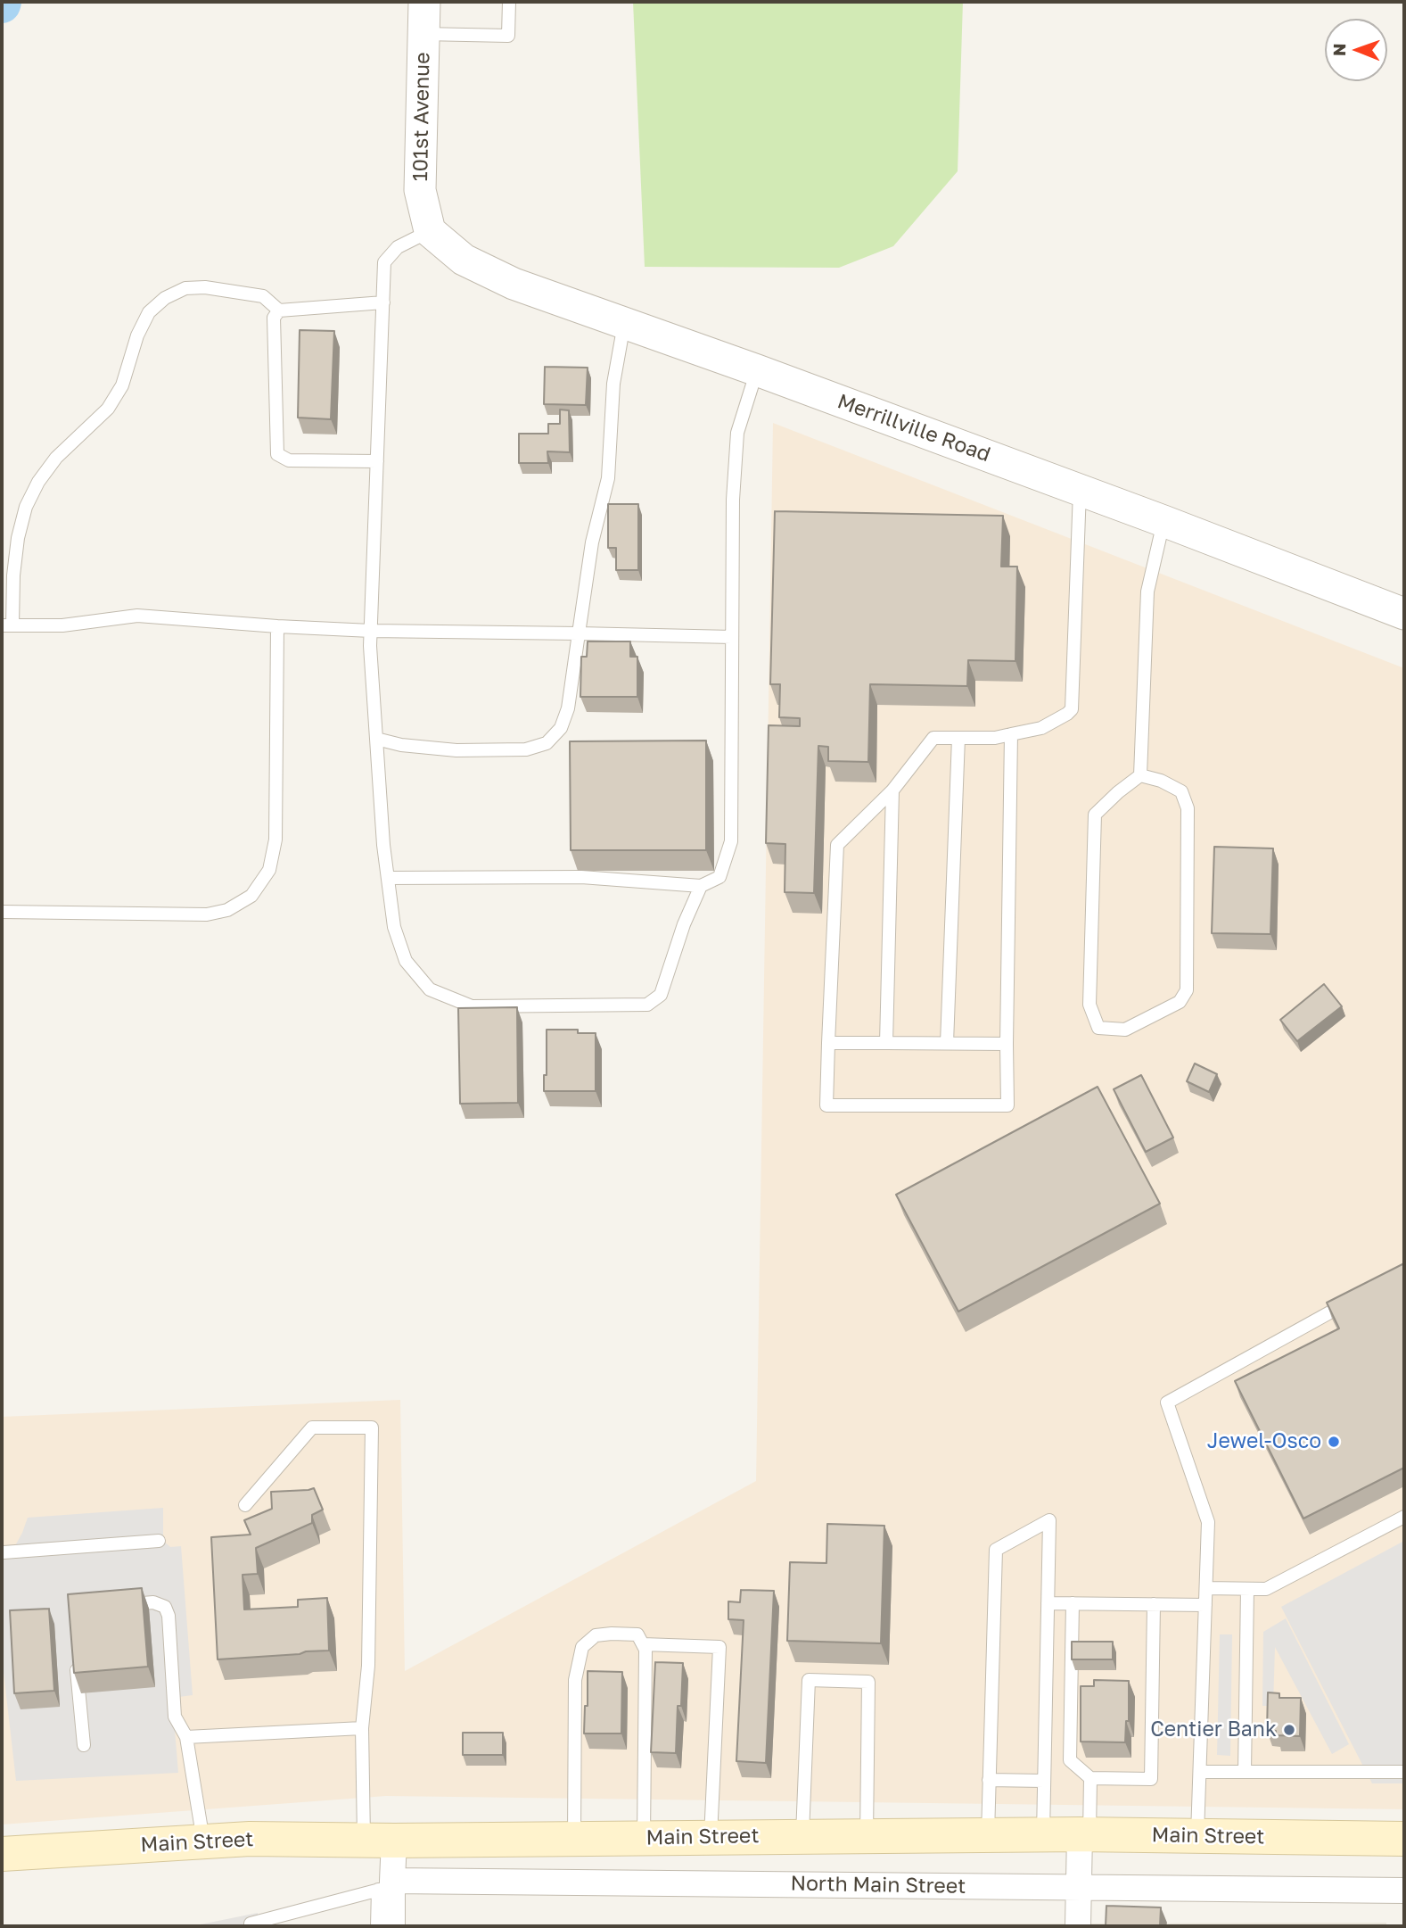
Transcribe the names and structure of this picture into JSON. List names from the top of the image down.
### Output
{
  "streets": {
    "main road": ["Main Street"],
    "street": ["101st Avenue", "Merrillville Road", "North Main Street"]
  },
  "crossings": [
    ["101st Avenue", "Merrillville Road"]
  ],
  "places": ["Jewel-Osco", "Centier Bank"],
  "north": "left"
}
